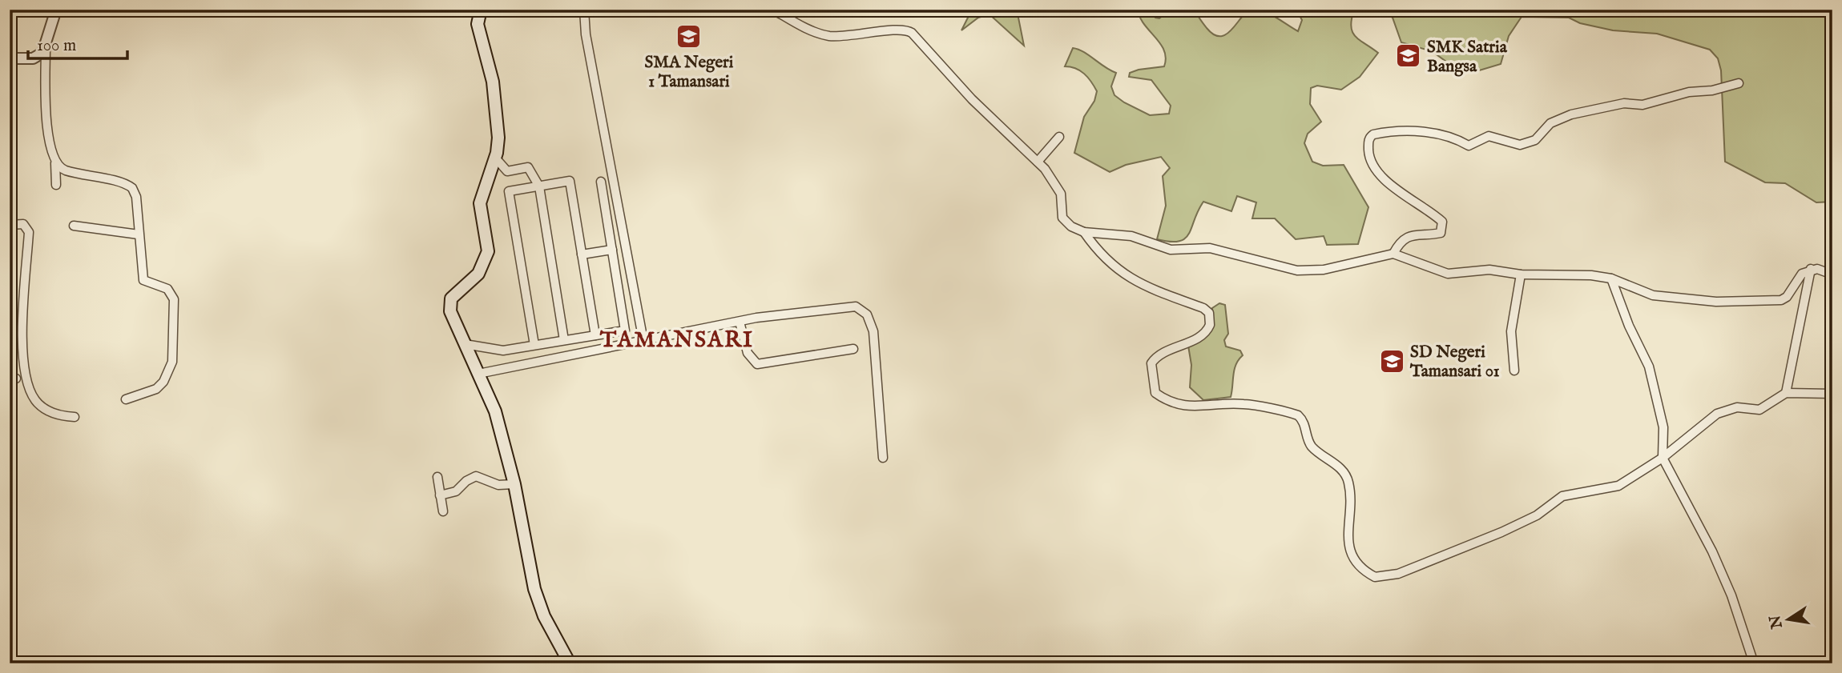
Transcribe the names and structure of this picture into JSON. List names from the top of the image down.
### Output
{
  "districts": ["TAMANSARI"],
  "places": {
    "school or university": ["SMA Negeri 1 Tamansari", "SMK Satria Bangsa", "SD Negeri Tamansari 01"]
  },
  "scale_bar": "100 m",
  "north": "left"
}
